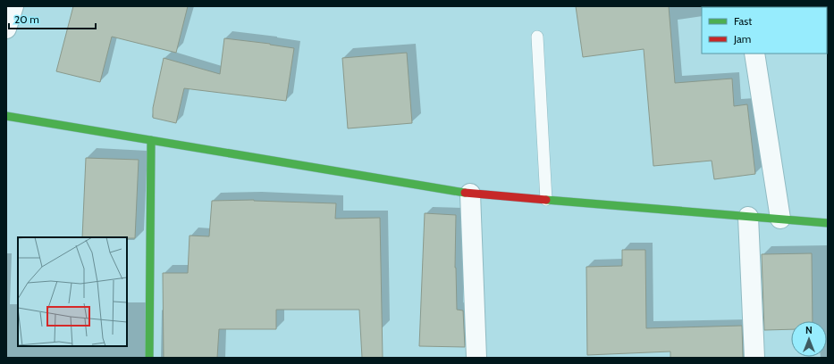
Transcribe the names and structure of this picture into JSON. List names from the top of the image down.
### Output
{
  "legend": ["Fast", "Jam"],
  "scale_bar": "20 m",
  "north": "top"
}
